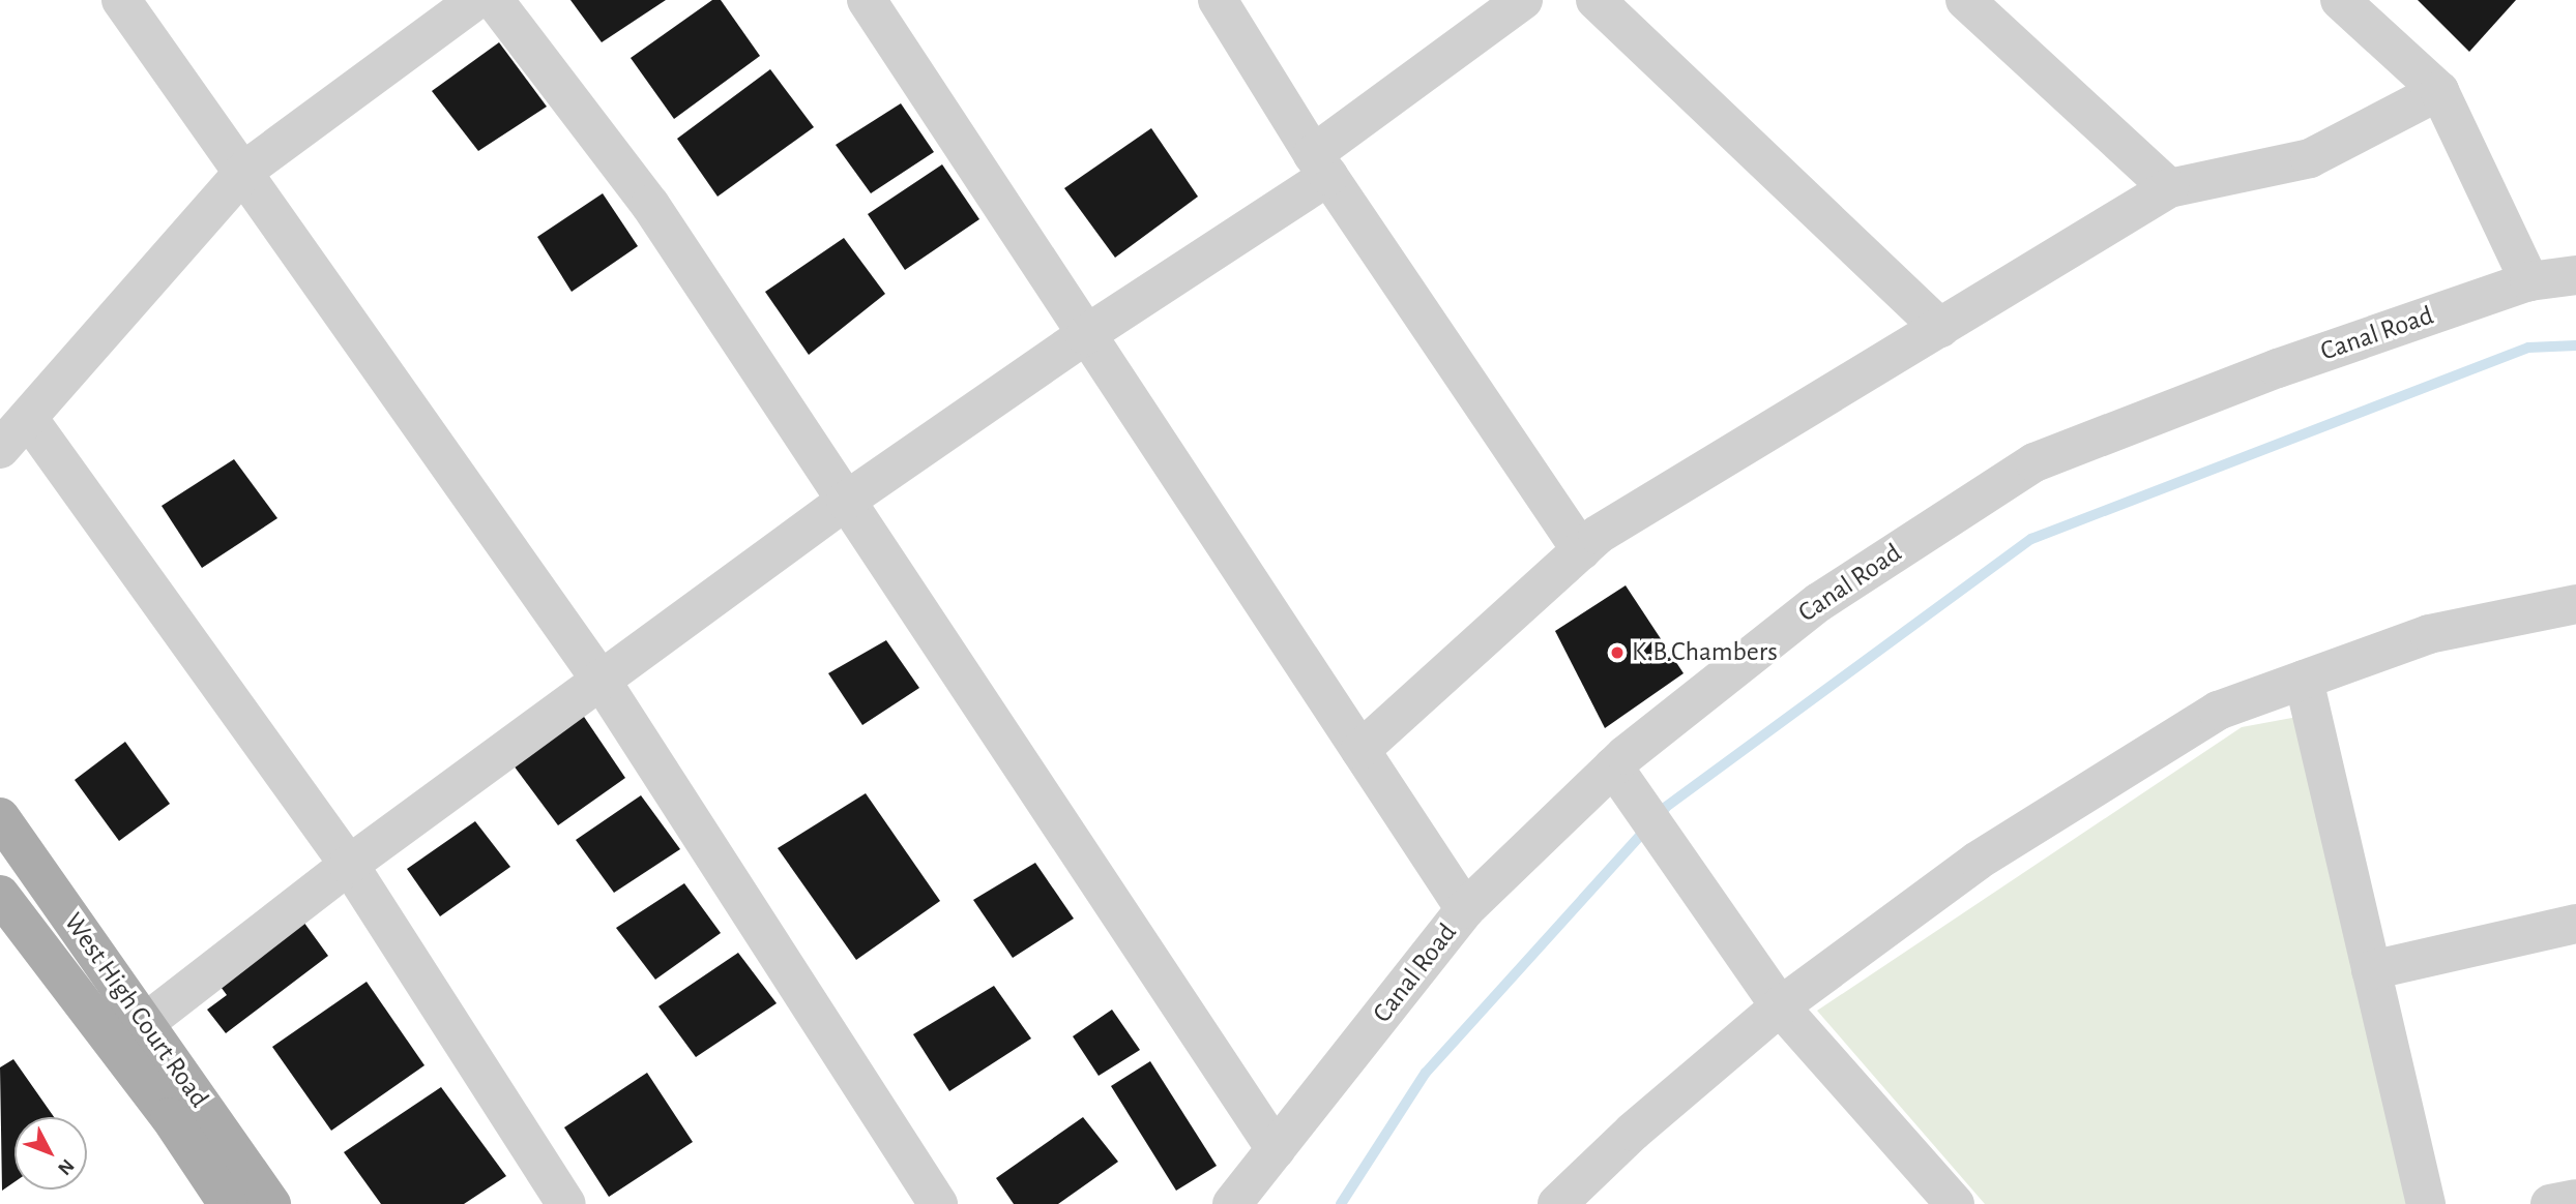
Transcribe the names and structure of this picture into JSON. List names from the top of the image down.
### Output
{
  "streets": {
    "main road": ["West High Court Road"],
    "street": ["Canal Road"]
  },
  "places": ["K.B.Chambers"],
  "north": "bottom right"
}
